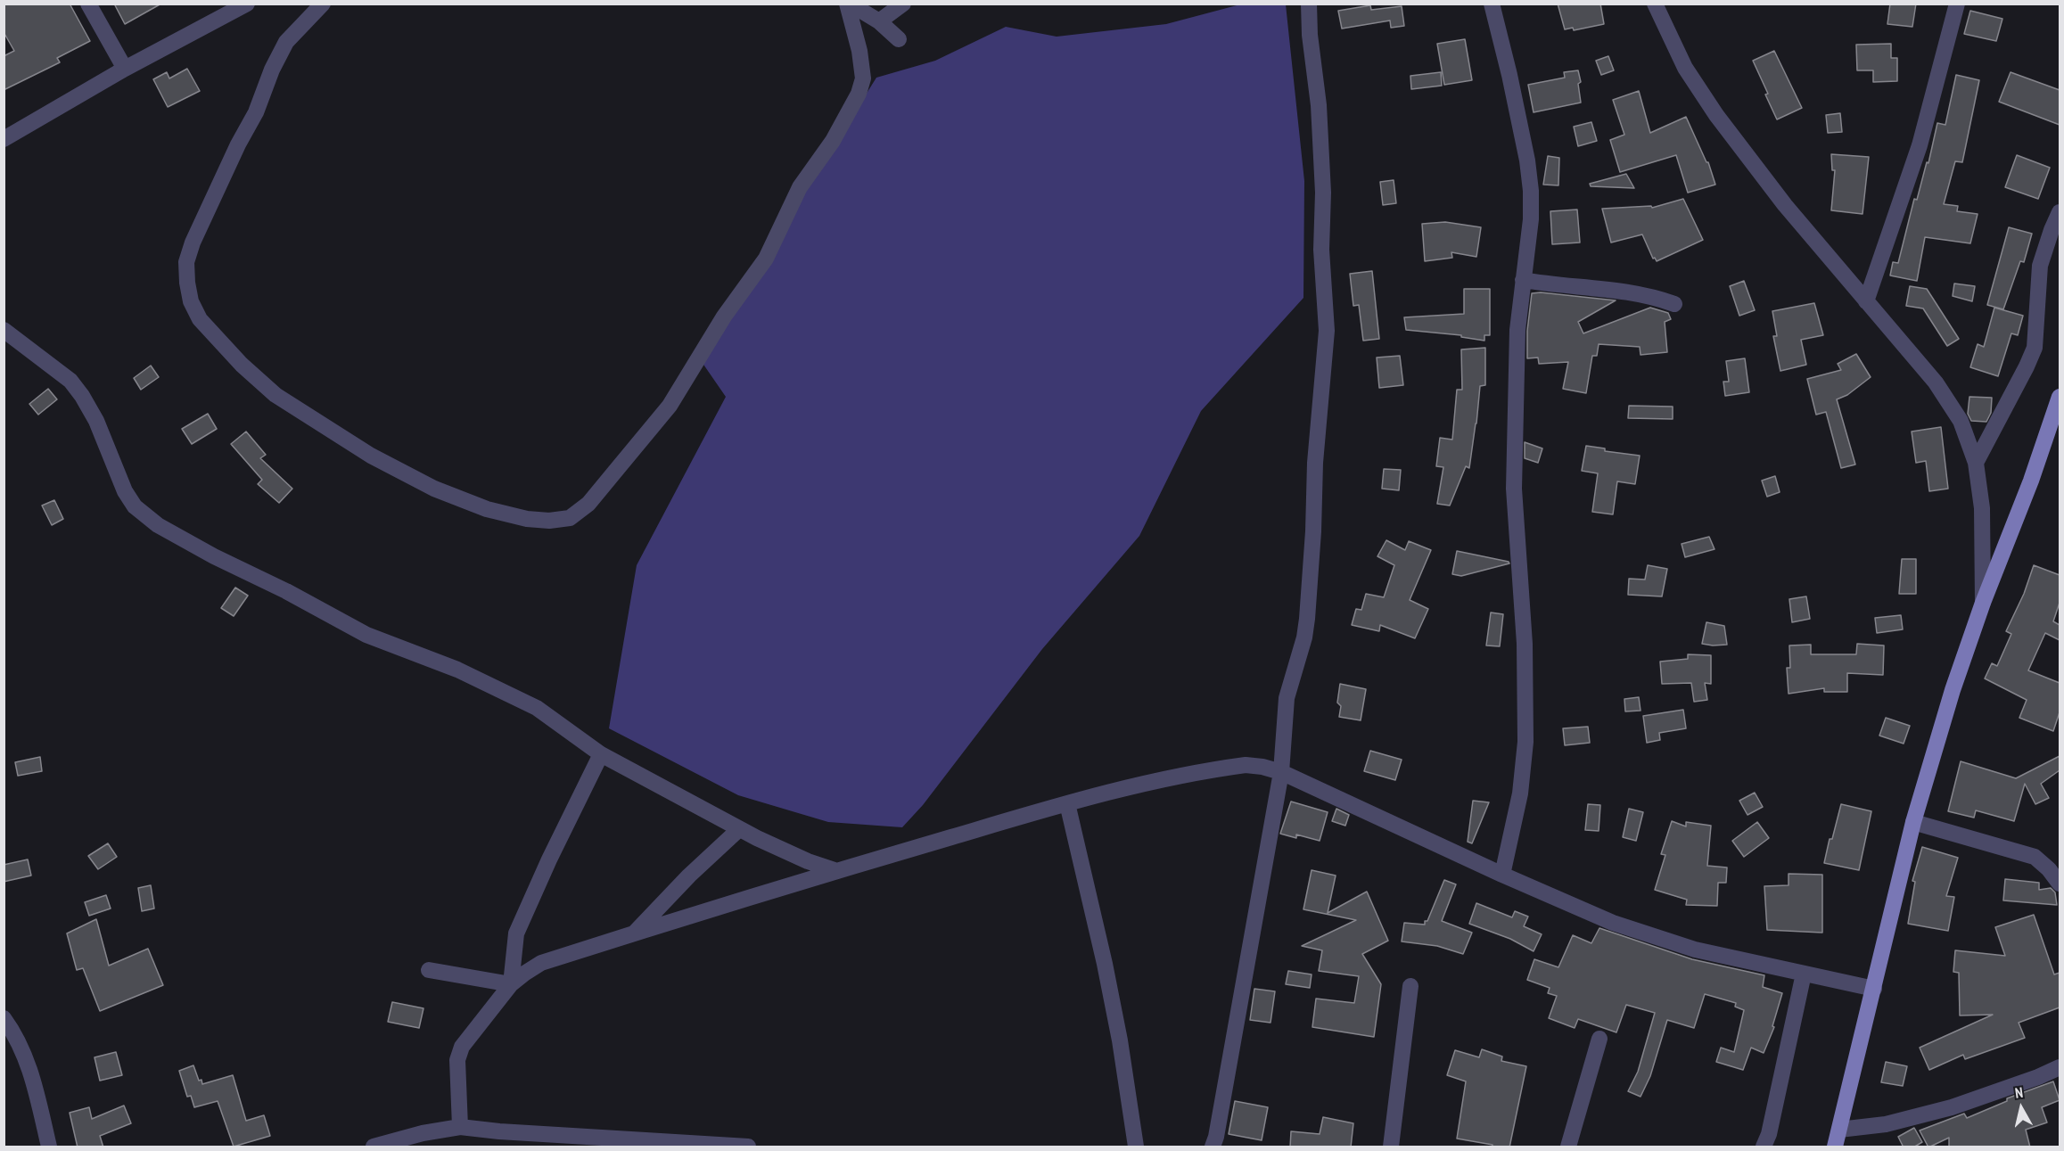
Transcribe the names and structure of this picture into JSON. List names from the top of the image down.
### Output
{
  "north": "top"
}
